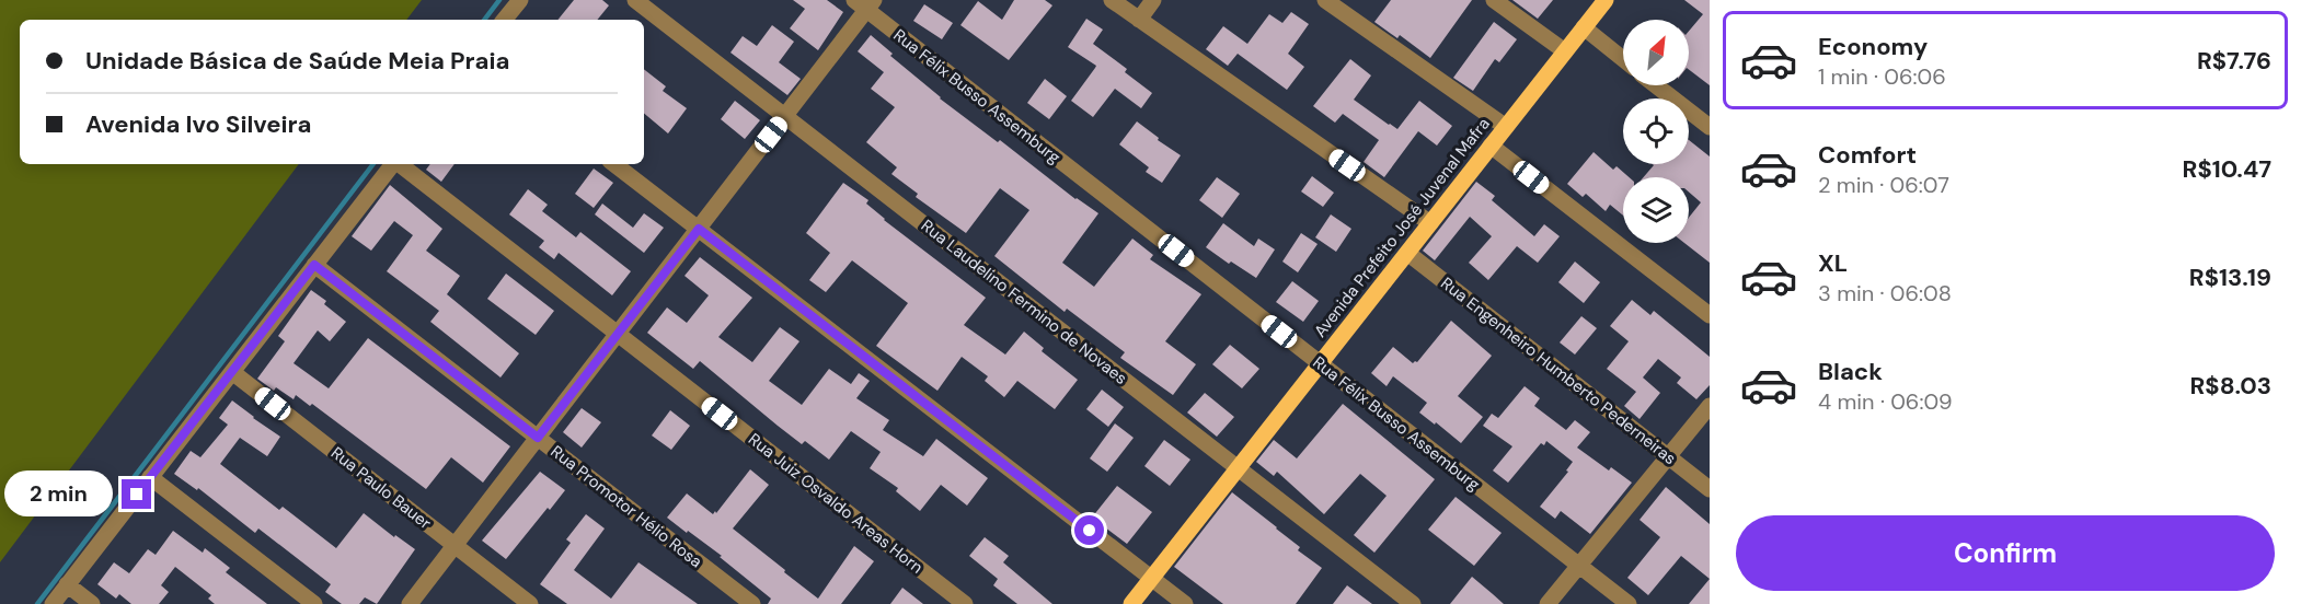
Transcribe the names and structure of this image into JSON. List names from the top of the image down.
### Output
{
  "streets": {
    "main road": ["Avenida Prefeito José Juvenal Mafra"],
    "street": [
      "Rua Félix Busso Assemburg",
      "Rua Laudelino Fermino de Novaes",
      "Rua Engenheiro Humberto Pederneiras",
      "Rua Paulo Bauer",
      "Rua Juiz Osvaldo Areas Horn",
      "Rua Promotor Hélio Rosa"
    ]
  },
  "crossings": [
    ["Rua Félix Busso Assemburg", "Avenida Prefeito José Juvenal Mafra"],
    ["Avenida Prefeito José Juvenal Mafra", "Rua Laudelino Fermino de Novaes"],
    ["Avenida Prefeito José Juvenal Mafra", "Rua Engenheiro Humberto Pederneiras"]
  ],
  "north": "top right",
  "page": {
    "list": [
      {
        "name": "Economy",
        "note": "1 min · 06:06",
        "value": "R$7.76"
      },
      {
        "name": "Comfort",
        "note": "2 min · 06:07",
        "value": "R$10.47"
      },
      {
        "name": "XL",
        "note": "3 min · 06:08",
        "value": "R$13.19"
      },
      {
        "name": "Black",
        "note": "4 min · 06:09",
        "value": "R$8.03"
      }
    ],
    "banner": ["Unidade Básica de Saúde Meia Praia", "Avenida Ivo Silveira"],
    "bubble": "2 min",
    "buttons": "Confirm"
  }
}
